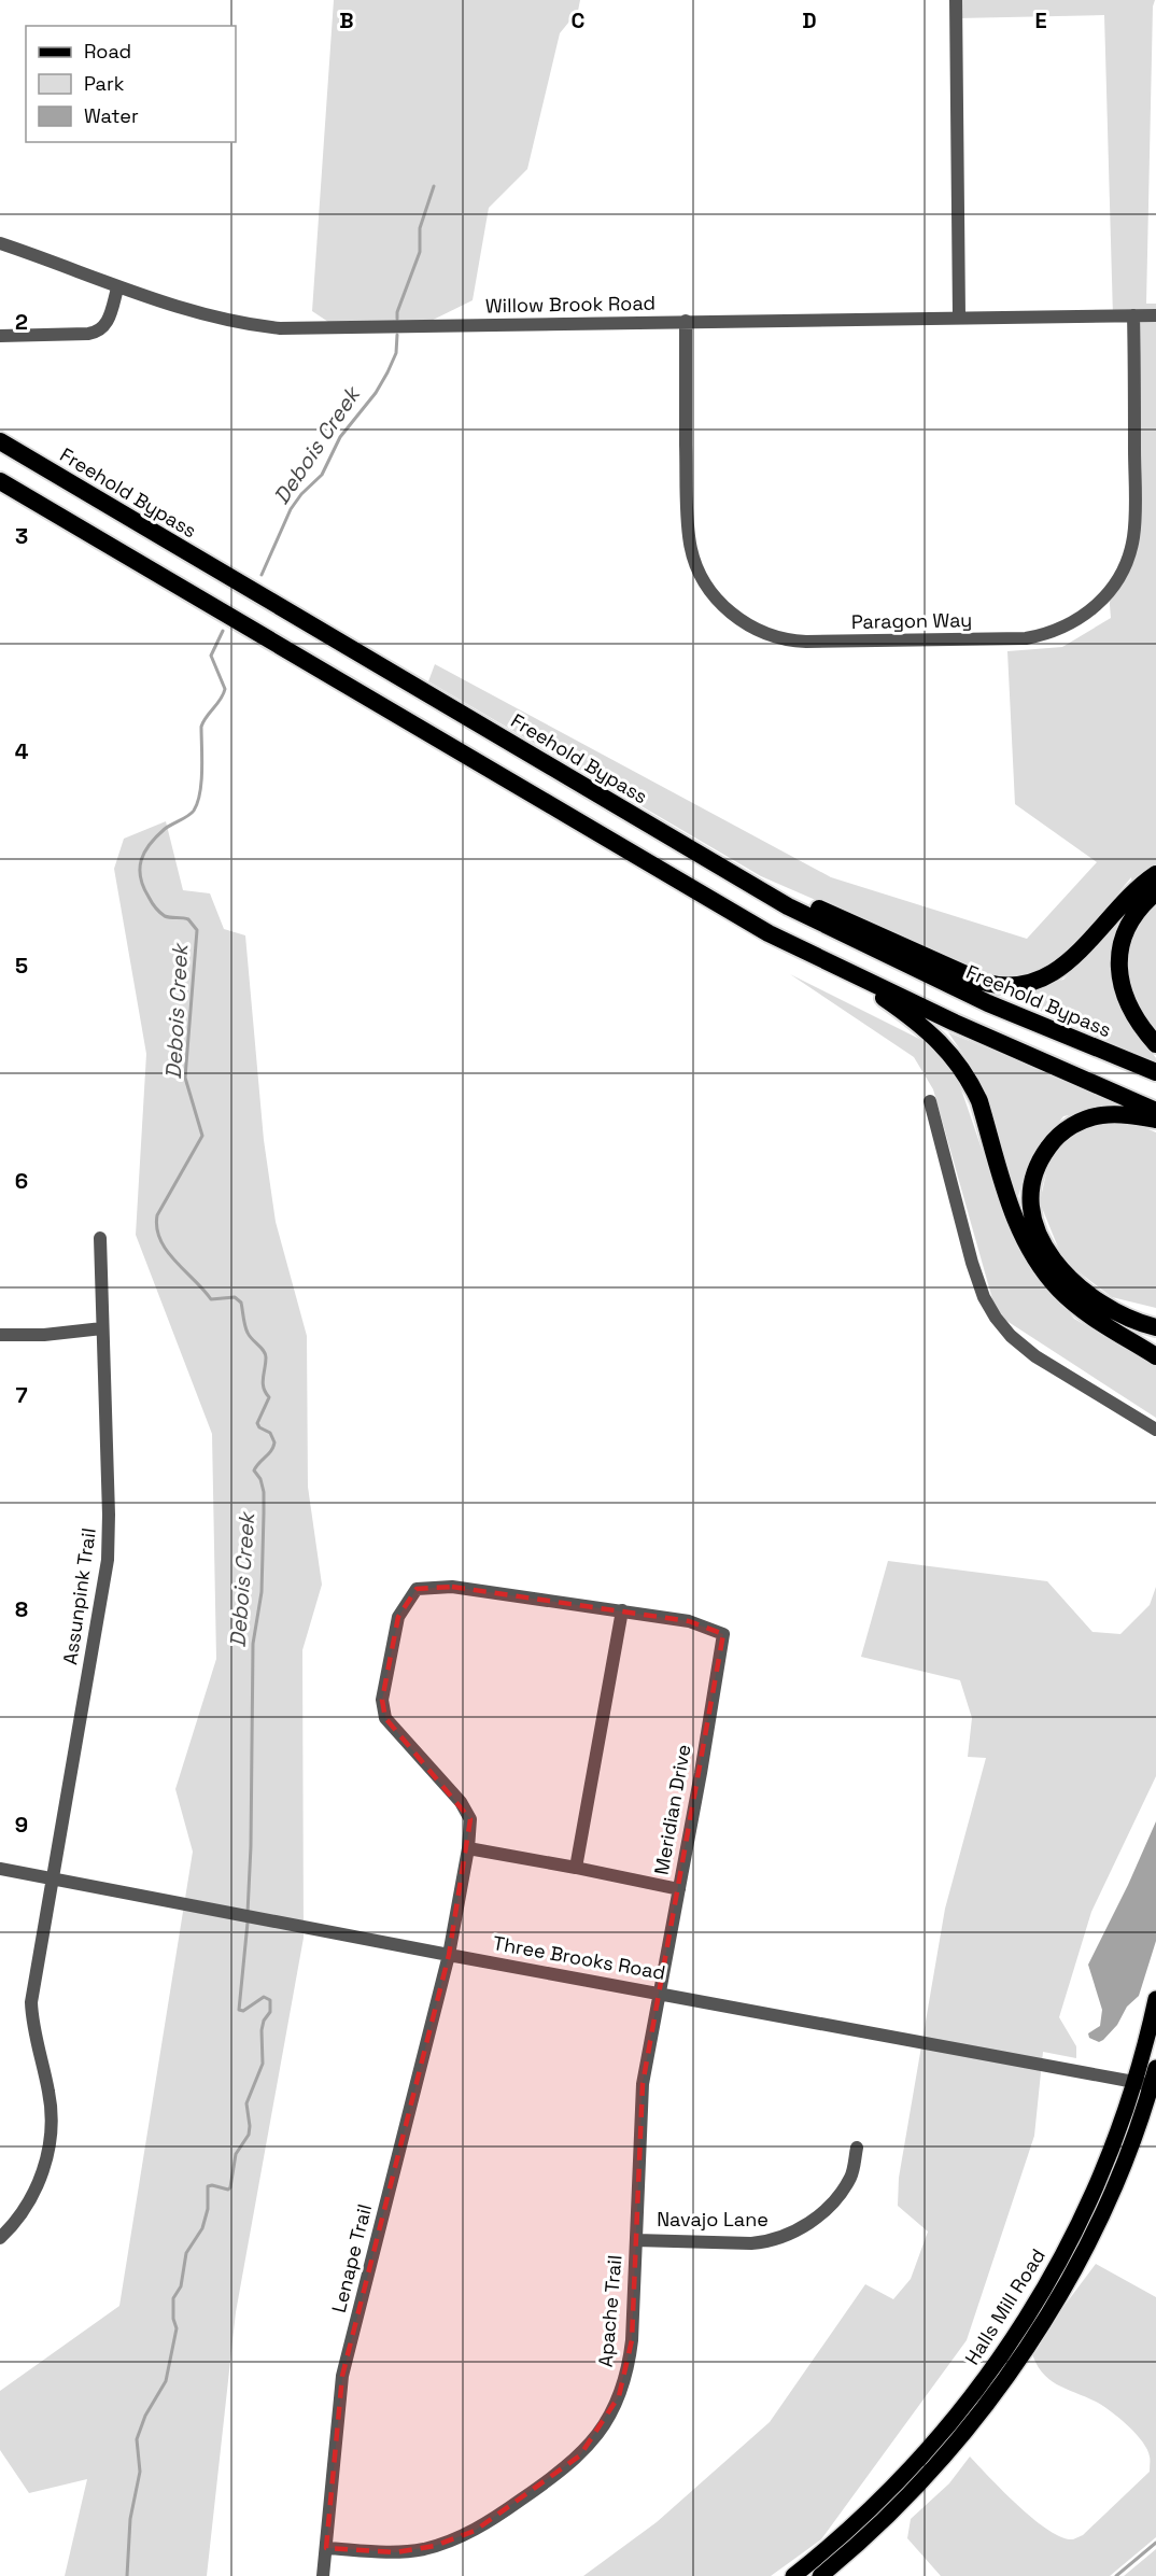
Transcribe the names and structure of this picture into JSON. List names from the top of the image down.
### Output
{
  "streets": {
    "highway": ["Freehold Bypass"],
    "main road": ["Halls Mill Road"],
    "street": [
      "Willow Brook Road",
      "Paragon Way",
      "Assunpink Trail",
      "Meridian Drive",
      "Three Brooks Road",
      "Navajo Lane",
      "Lenape Trail",
      "Apache Trail"
    ]
  },
  "crossings": [
    ["Willow Brook Road", "Paragon Way"],
    ["Assunpink Trail", "Three Brooks Road"],
    ["Meridian Drive", "Three Brooks Road"],
    ["Meridian Drive", "Lenape Trail"],
    ["Meridian Drive", "Apache Trail"],
    ["Three Brooks Road", "Lenape Trail"],
    ["Three Brooks Road", "Halls Mill Road"],
    ["Three Brooks Road", "Apache Trail"],
    ["Navajo Lane", "Apache Trail"],
    ["Lenape Trail", "Apache Trail"]
  ],
  "water": ["Debois Creek"],
  "legend": ["Road", "Park", "Water"],
  "grid": {
    "columns": [
      "B",
      "C",
      "D",
      "E"
    ],
    "rows": [
      "2",
      "3",
      "4",
      "5",
      "6",
      "7",
      "8",
      "9"
    ]
  }
}
